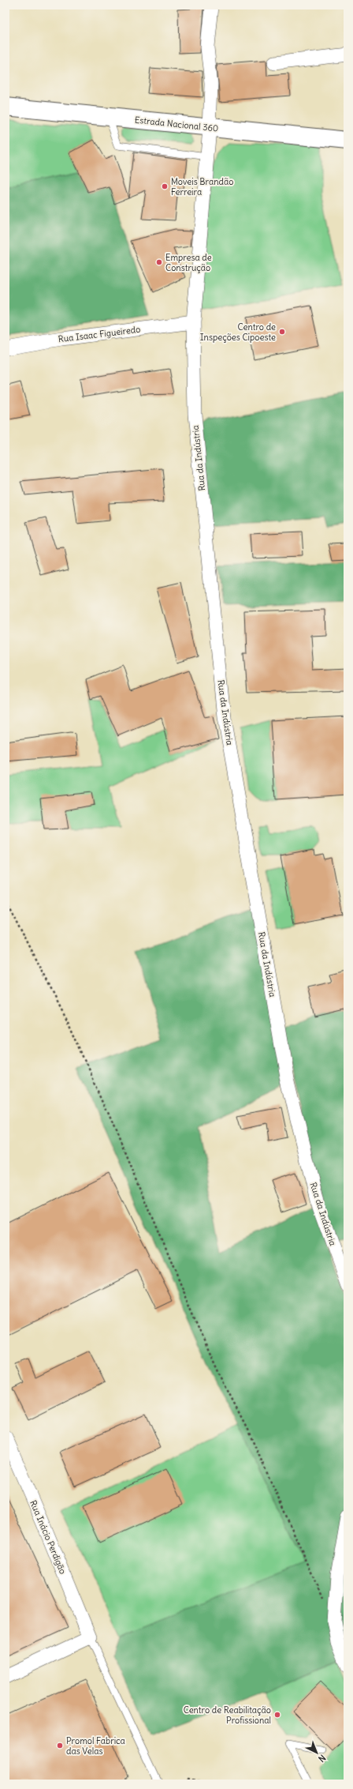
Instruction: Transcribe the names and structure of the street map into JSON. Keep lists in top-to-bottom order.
{
  "streets": {
    "main road": ["Estrada Nacional 360"],
    "street": ["Rua Isaac Figueiredo", "Rua da Indústria", "Rua Inácio Perdigão"]
  },
  "crossings": [
    ["Estrada Nacional 360", "Rua da Indústria"],
    ["Rua Isaac Figueiredo", "Rua da Indústria"]
  ],
  "places": [
    "Moveis Brandão Ferreira",
    "Empresa de Construção",
    "Centro de Inspeções Cipoeste",
    "Centro de Reabilitação Profissional",
    "Promol Fabrica das Velas"
  ],
  "north": "bottom right"
}
